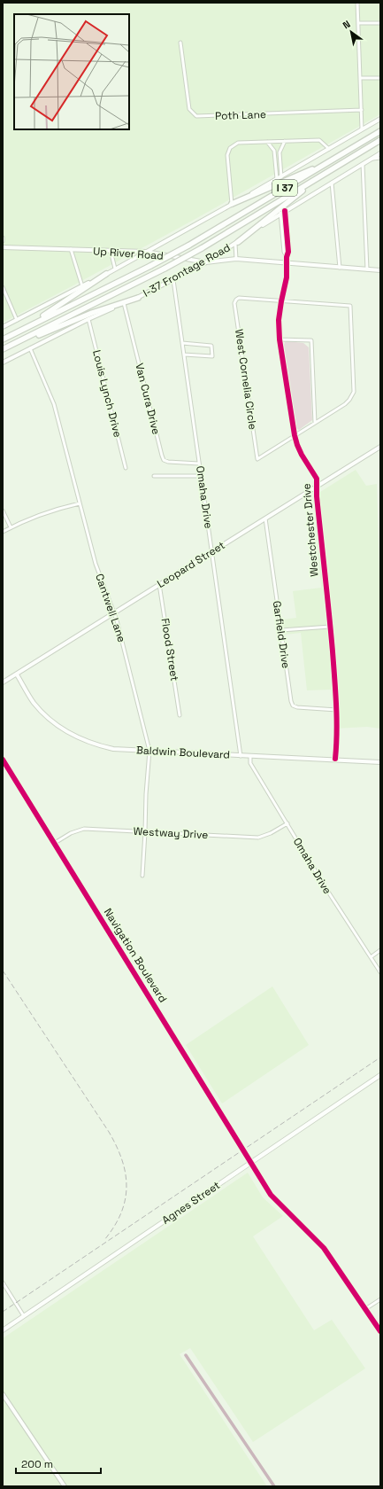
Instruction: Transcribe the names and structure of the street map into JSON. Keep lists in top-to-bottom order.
{
  "streets": {
    "highway": ["I 37"],
    "main road": [
      "Up River Road",
      "I-37 Frontage Road",
      "Leopard Street",
      "Baldwin Boulevard",
      "Navigation Boulevard",
      "Agnes Street"
    ],
    "street": [
      "Poth Lane",
      "West Cornelia Circle",
      "Louis Lynch Drive",
      "Van Cura Drive",
      "Omaha Drive",
      "Westchester Drive",
      "Cantwell Lane",
      "Garfield Drive",
      "Flood Street",
      "Westway Drive"
    ]
  },
  "crossings": [
    ["Up River Road", "I-37 Frontage Road"],
    ["Up River Road", "Westchester Drive"],
    ["I-37 Frontage Road", "Louis Lynch Drive"],
    ["I-37 Frontage Road", "Van Cura Drive"],
    ["I-37 Frontage Road", "Omaha Drive"],
    ["I-37 Frontage Road", "Cantwell Lane"],
    ["West Cornelia Circle", "Westchester Drive"],
    ["Van Cura Drive", "Omaha Drive"],
    ["Omaha Drive", "Leopard Street"],
    ["Omaha Drive", "Baldwin Boulevard"],
    ["Omaha Drive", "Westway Drive"],
    ["Westchester Drive", "Leopard Street"],
    ["Westchester Drive", "Garfield Drive"],
    ["Westchester Drive", "Baldwin Boulevard"],
    ["Leopard Street", "Cantwell Lane"],
    ["Leopard Street", "Garfield Drive"],
    ["Leopard Street", "Flood Street"],
    ["Leopard Street", "Baldwin Boulevard"],
    ["Cantwell Lane", "Baldwin Boulevard"],
    ["Cantwell Lane", "Westway Drive"],
    ["Westway Drive", "Navigation Boulevard"],
    ["Navigation Boulevard", "Agnes Street"]
  ],
  "scale_bar": "200 m",
  "north": "top left"
}
